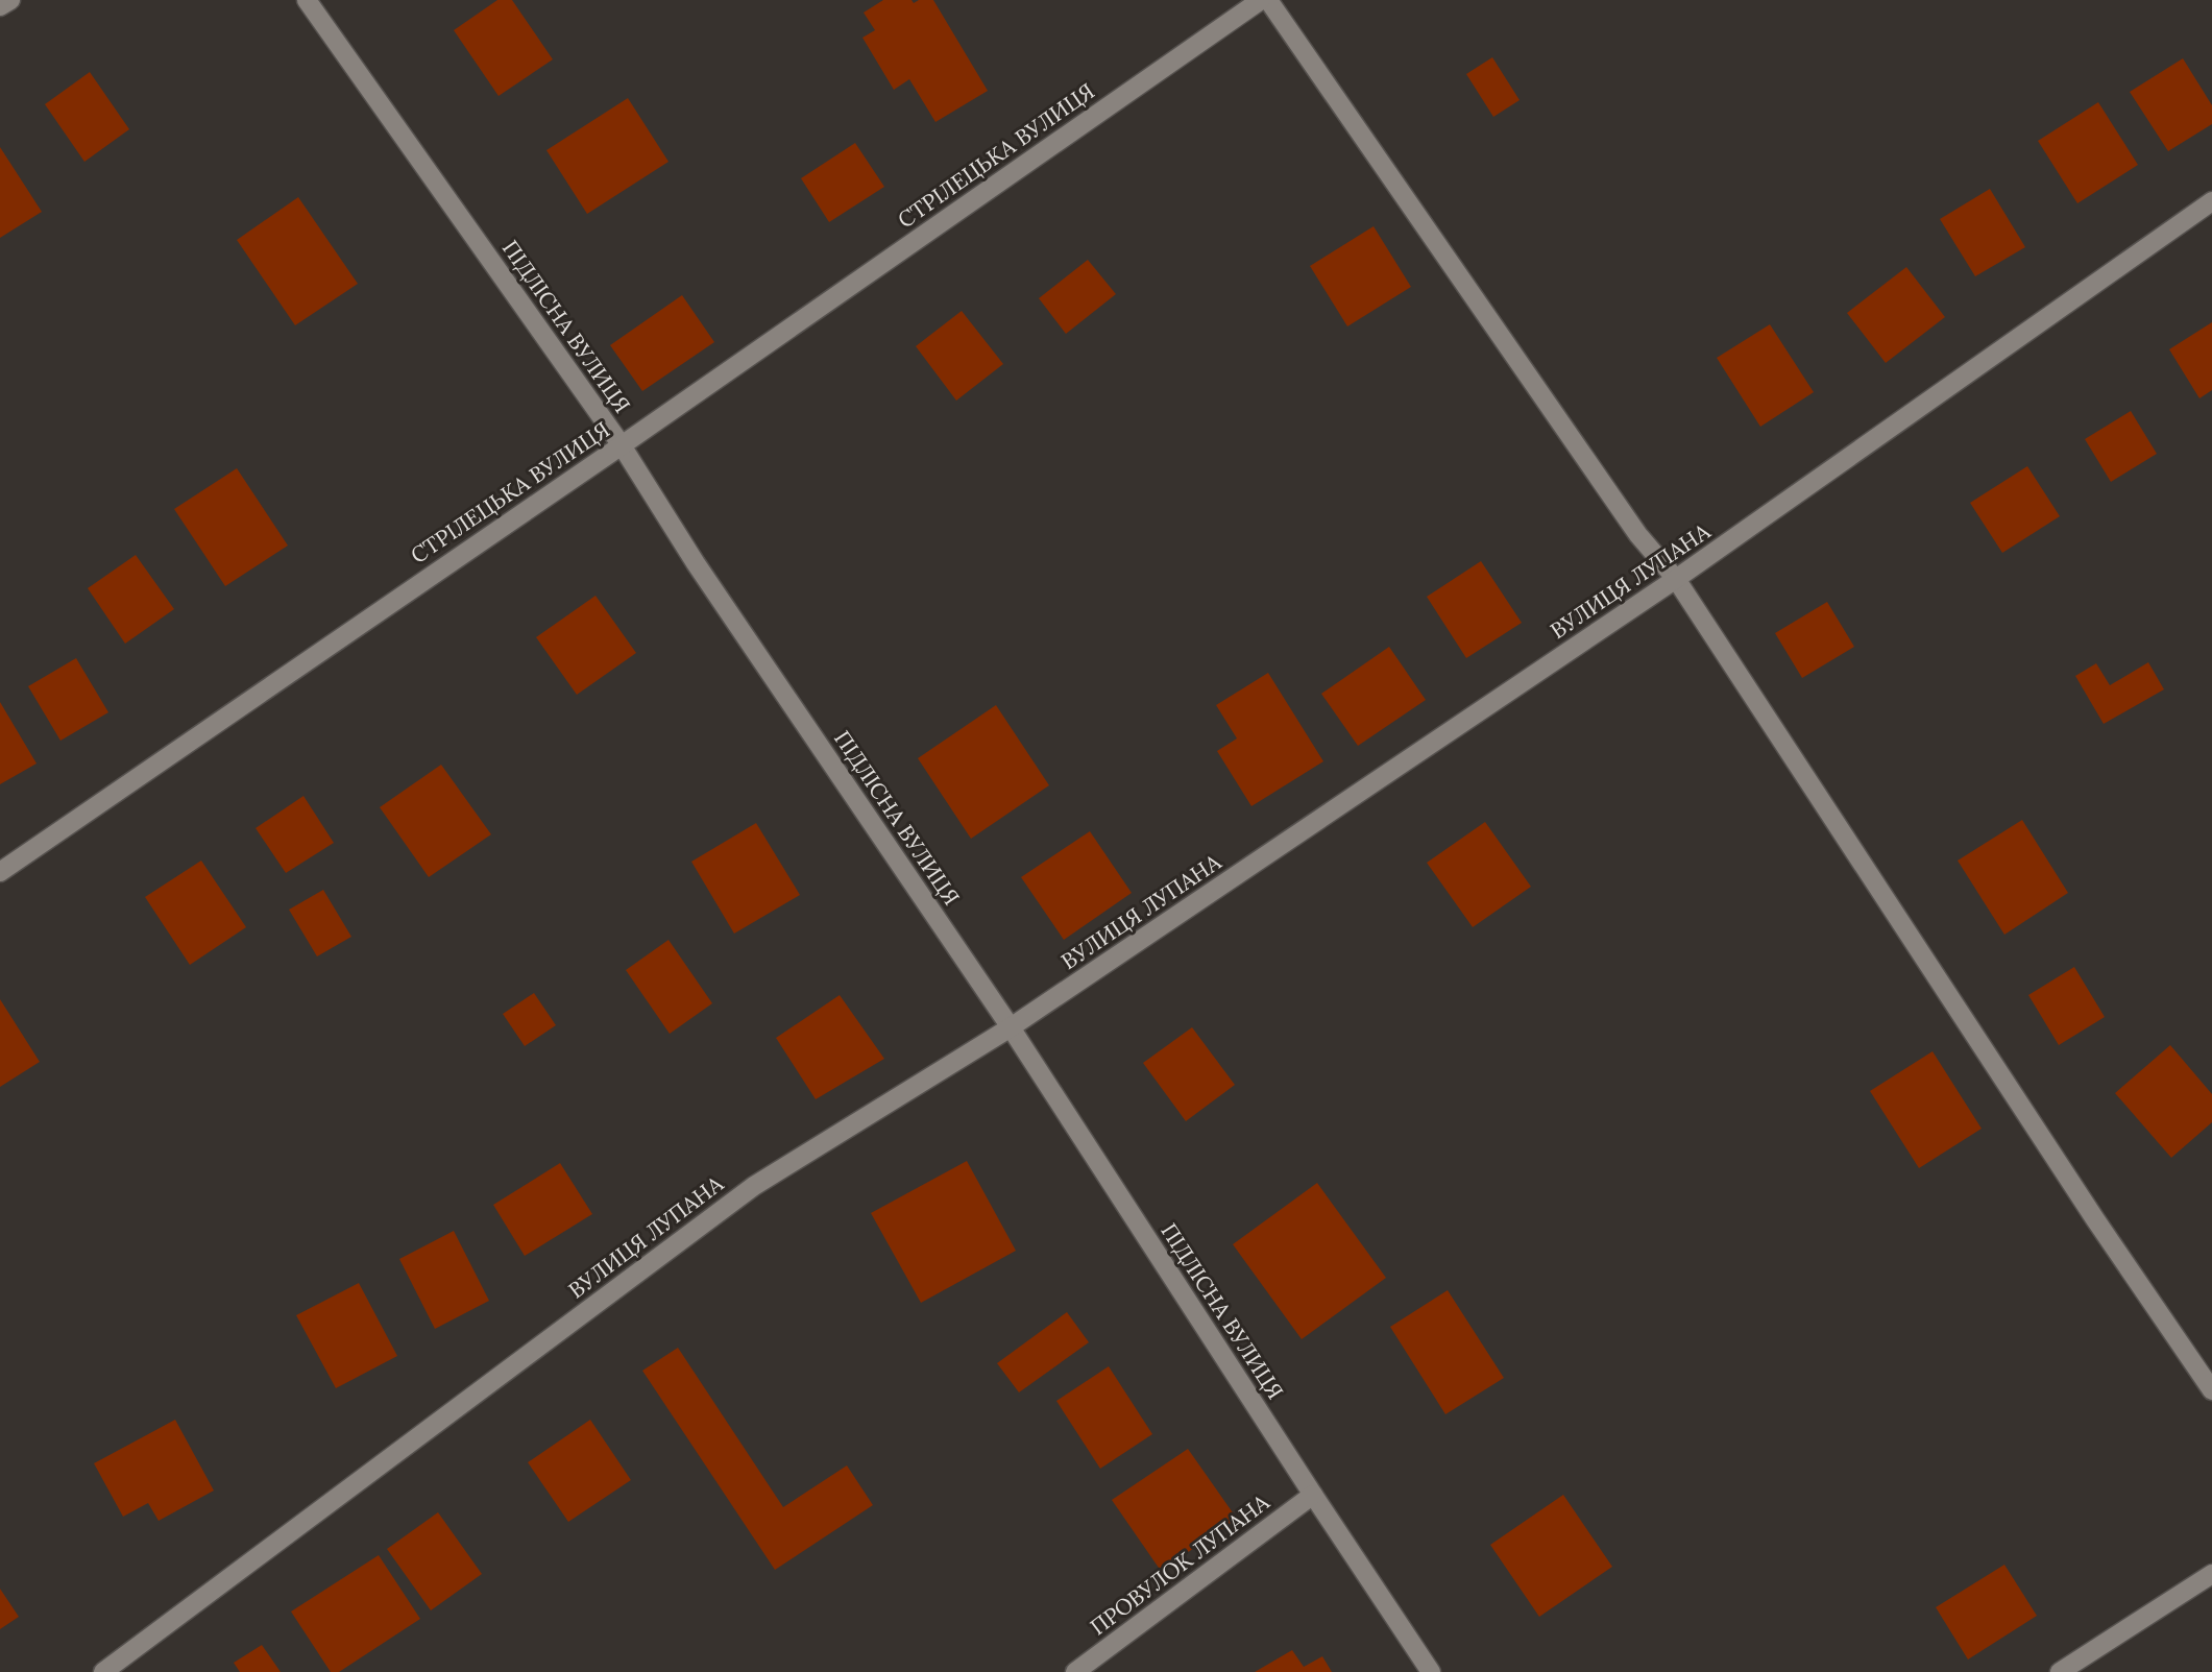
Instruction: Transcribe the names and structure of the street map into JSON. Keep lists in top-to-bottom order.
{
  "streets": {
    "street": [
      "СТРІЛЕЦЬКА ВУЛИЦЯ",
      "ПІДЛІСНА ВУЛИЦЯ",
      "ВУЛИЦЯ ЛУПАНА",
      "ПРОВУЛОК ЛУПАНА"
    ]
  },
  "crossings": [
    ["СТРІЛЕЦЬКА ВУЛИЦЯ", "ПІДЛІСНА ВУЛИЦЯ"],
    ["ПІДЛІСНА ВУЛИЦЯ", "ВУЛИЦЯ ЛУПАНА"],
    ["ПІДЛІСНА ВУЛИЦЯ", "ПРОВУЛОК ЛУПАНА"]
  ]
}
